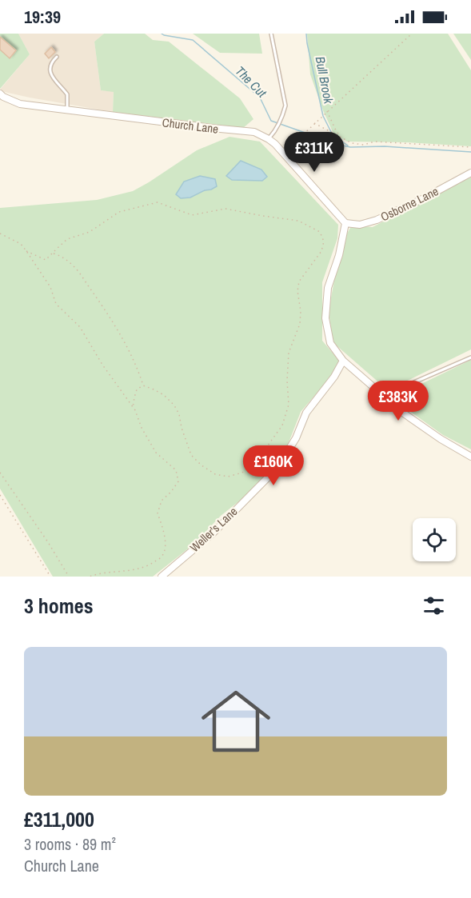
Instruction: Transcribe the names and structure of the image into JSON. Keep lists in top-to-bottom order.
{
  "streets": {
    "street": ["Church Lane", "Osborne Lane", "Weller's Lane"]
  },
  "crossings": [
    ["Church Lane", "Osborne Lane"]
  ],
  "water": ["Bull Brook", "The Cut"],
  "page": {
    "status": "19:39",
    "price": ["£311K", "£383K", "£160K"],
    "heading": "3 homes",
    "list": [
      {
        "name": "£311,000",
        "note": "3 rooms · 89 m² · Church Lane"
      }
    ]
  }
}
